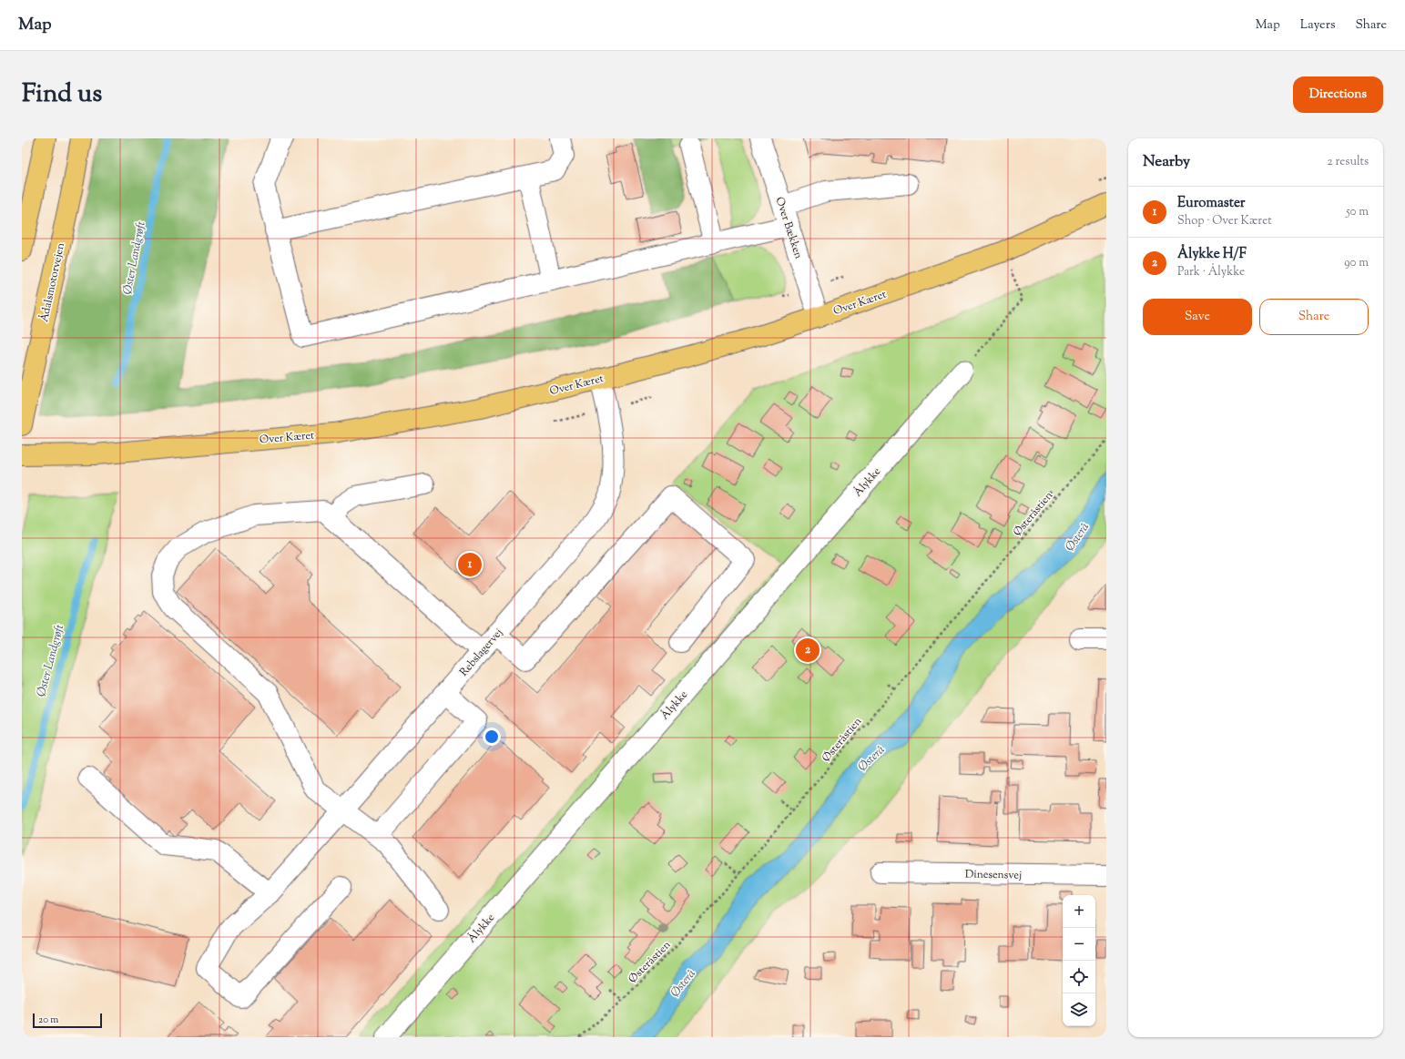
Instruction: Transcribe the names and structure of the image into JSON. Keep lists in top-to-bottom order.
{
  "streets": {
    "main road": ["Ådalsmotorvejen", "Over Kæret"],
    "street": [
      "Over Bækken",
      "Ålykke",
      "Rebslagervej",
      "Dinesensvej"
    ],
    "path": ["Østeråstien"]
  },
  "crossings": [
    ["Over Bækken", "Over Kæret"],
    ["Over Kæret", "Rebslagervej"]
  ],
  "water": ["Øster Landgrøft", "Østerå"],
  "scale_bar": "20 m",
  "page": {
    "header": "Map",
    "nav": ["Map", "Layers", "Share"],
    "title": "Find us",
    "buttons": [
      "Directions",
      ["Save", "Share"]
    ],
    "heading": ["Nearby", "2 results"],
    "list": [
      {
        "mark": "1",
        "name": "Euromaster",
        "note": "Shop · Over Kæret",
        "value": "50 m"
      },
      {
        "mark": "2",
        "name": "Ålykke H/F",
        "note": "Park · Ålykke",
        "value": "90 m"
      }
    ],
    "pins": ["1", "2"],
    "map_buttons": ["+", "−"],
    "scale": "20 m"
  }
}
